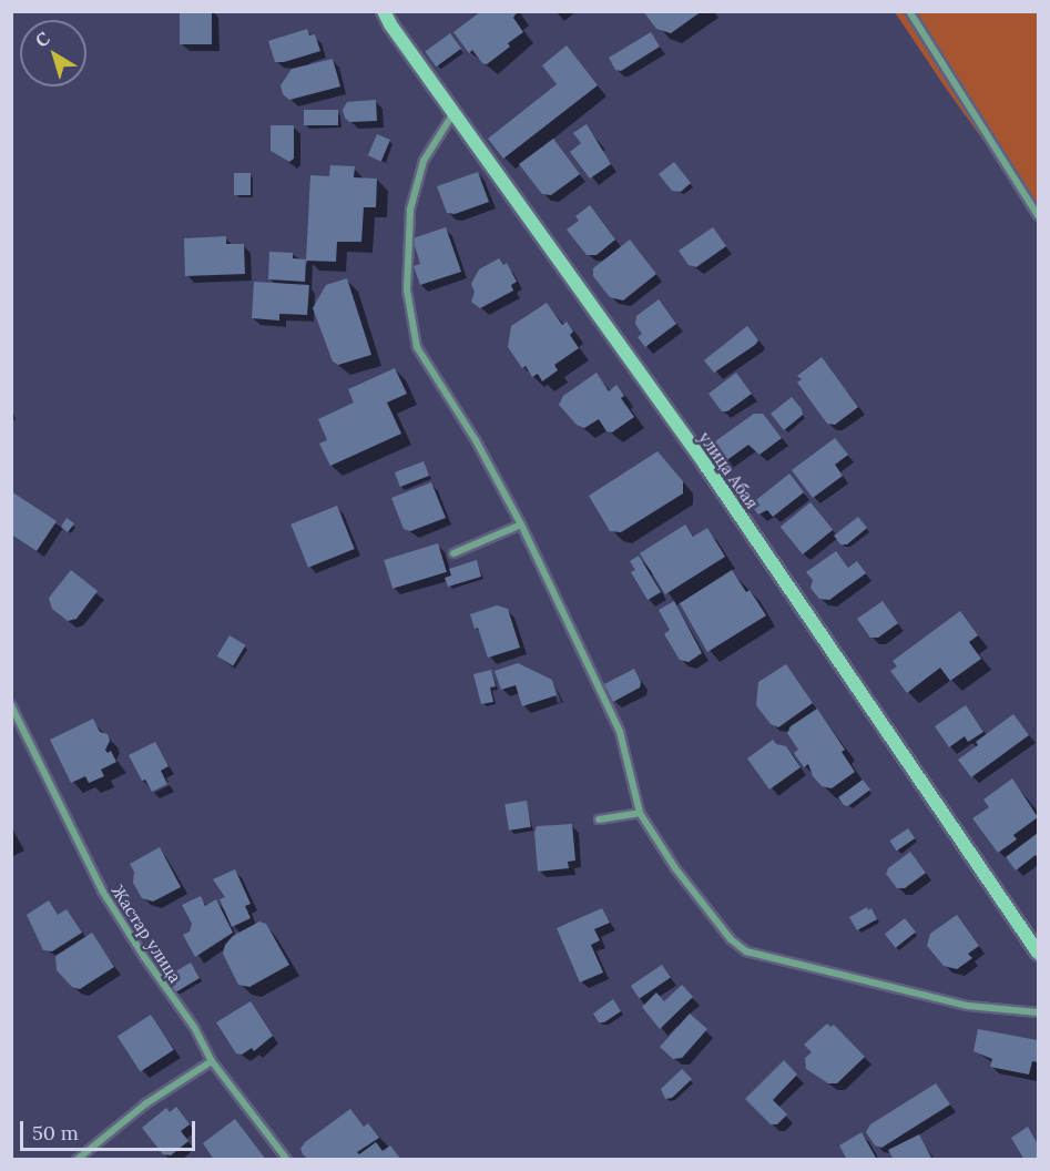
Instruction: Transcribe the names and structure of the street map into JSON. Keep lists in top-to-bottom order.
{
  "streets": {
    "main road": ["улица Абая"],
    "street": ["Жастар улица"]
  },
  "scale_bar": "50 m",
  "north": "top left"
}
